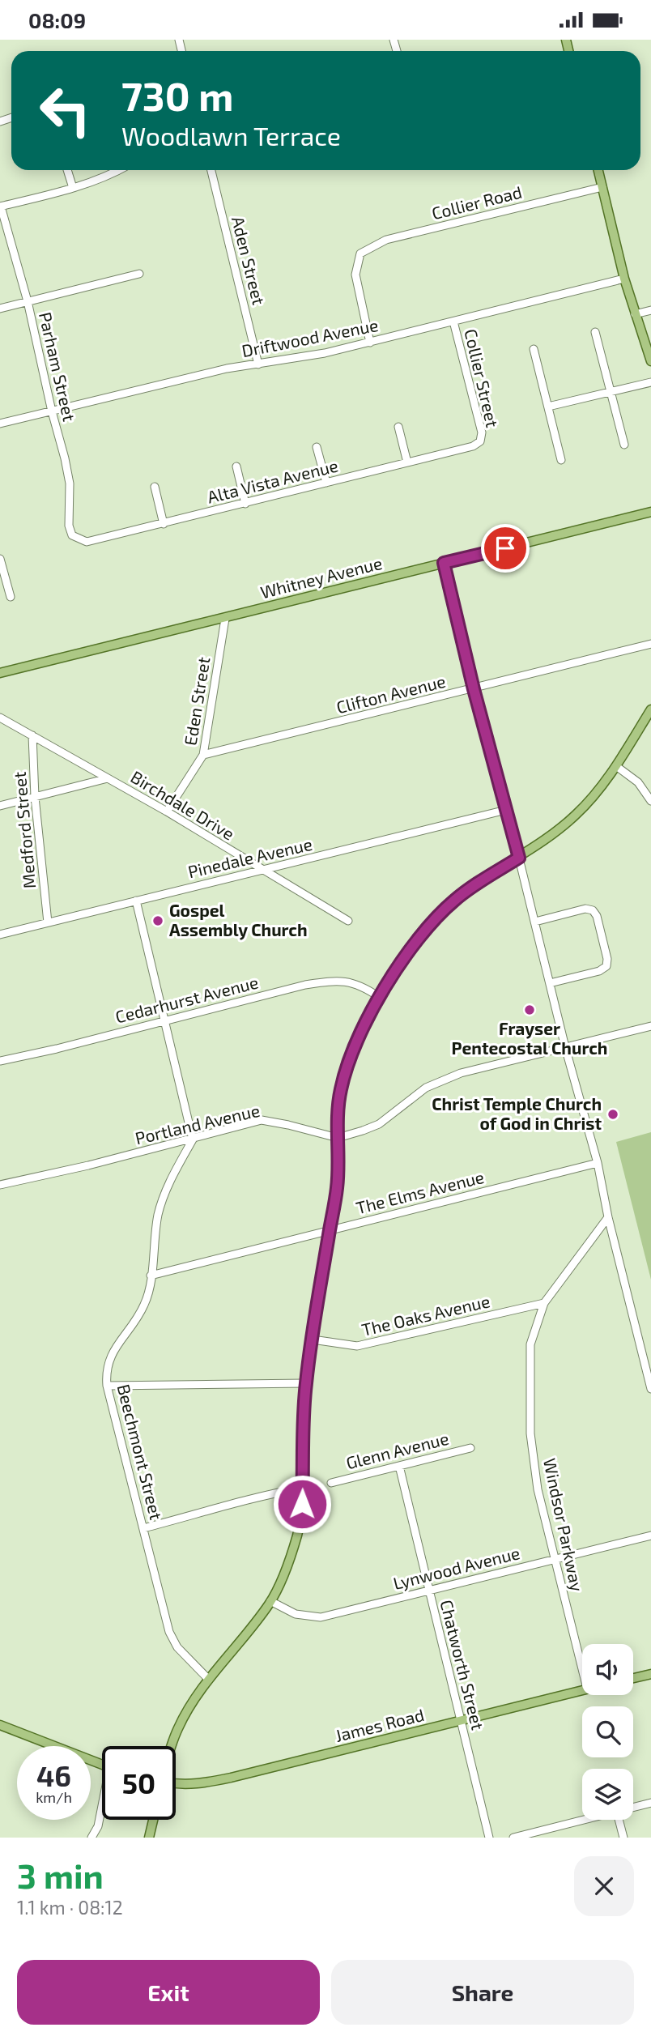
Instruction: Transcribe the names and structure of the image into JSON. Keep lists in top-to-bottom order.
{
  "streets": {
    "main road": ["Whitney Avenue", "James Road"],
    "street": [
      "Collier Road",
      "Aden Street",
      "Driftwood Avenue",
      "Parham Street",
      "Collier Street",
      "Alta Vista Avenue",
      "Clifton Avenue",
      "Eden Street",
      "Birchdale Drive",
      "Medford Street",
      "Pinedale Avenue",
      "Cedarhurst Avenue",
      "Portland Avenue",
      "The Elms Avenue",
      "The Oaks Avenue",
      "Glenn Avenue",
      "Beechmont Street",
      "Windsor Parkway",
      "Lynwood Avenue",
      "Chatworth Street"
    ]
  },
  "crossings": [
    ["Collier Road", "Driftwood Avenue"],
    ["Aden Street", "Driftwood Avenue"],
    ["Driftwood Avenue", "Parham Street"],
    ["Driftwood Avenue", "Collier Street"],
    ["Parham Street", "Alta Vista Avenue"],
    ["Collier Street", "Alta Vista Avenue"],
    ["Whitney Avenue", "Eden Street"],
    ["Clifton Avenue", "Eden Street"],
    ["Eden Street", "Birchdale Drive"],
    ["Birchdale Drive", "Medford Street"],
    ["Birchdale Drive", "Pinedale Avenue"],
    ["Medford Street", "Pinedale Avenue"],
    ["Portland Avenue", "Beechmont Street"],
    ["The Elms Avenue", "Beechmont Street"],
    ["The Oaks Avenue", "Windsor Parkway"],
    ["Glenn Avenue", "Chatworth Street"],
    ["Windsor Parkway", "Lynwood Avenue"],
    ["Lynwood Avenue", "Chatworth Street"],
    ["Chatworth Street", "James Road"]
  ],
  "places": ["Gospel Assembly Church", "Frayser Pentecostal Church", "Christ Temple Church of God in Christ"],
  "page": {
    "status": "08:09",
    "turn": ["730 m", "Woodlawn Terrace"],
    "speed": "46 km/h",
    "limit": "50",
    "heading": ["3 min", "1.1 km · 08:12"],
    "buttons": ["Exit", "Share"]
  }
}
